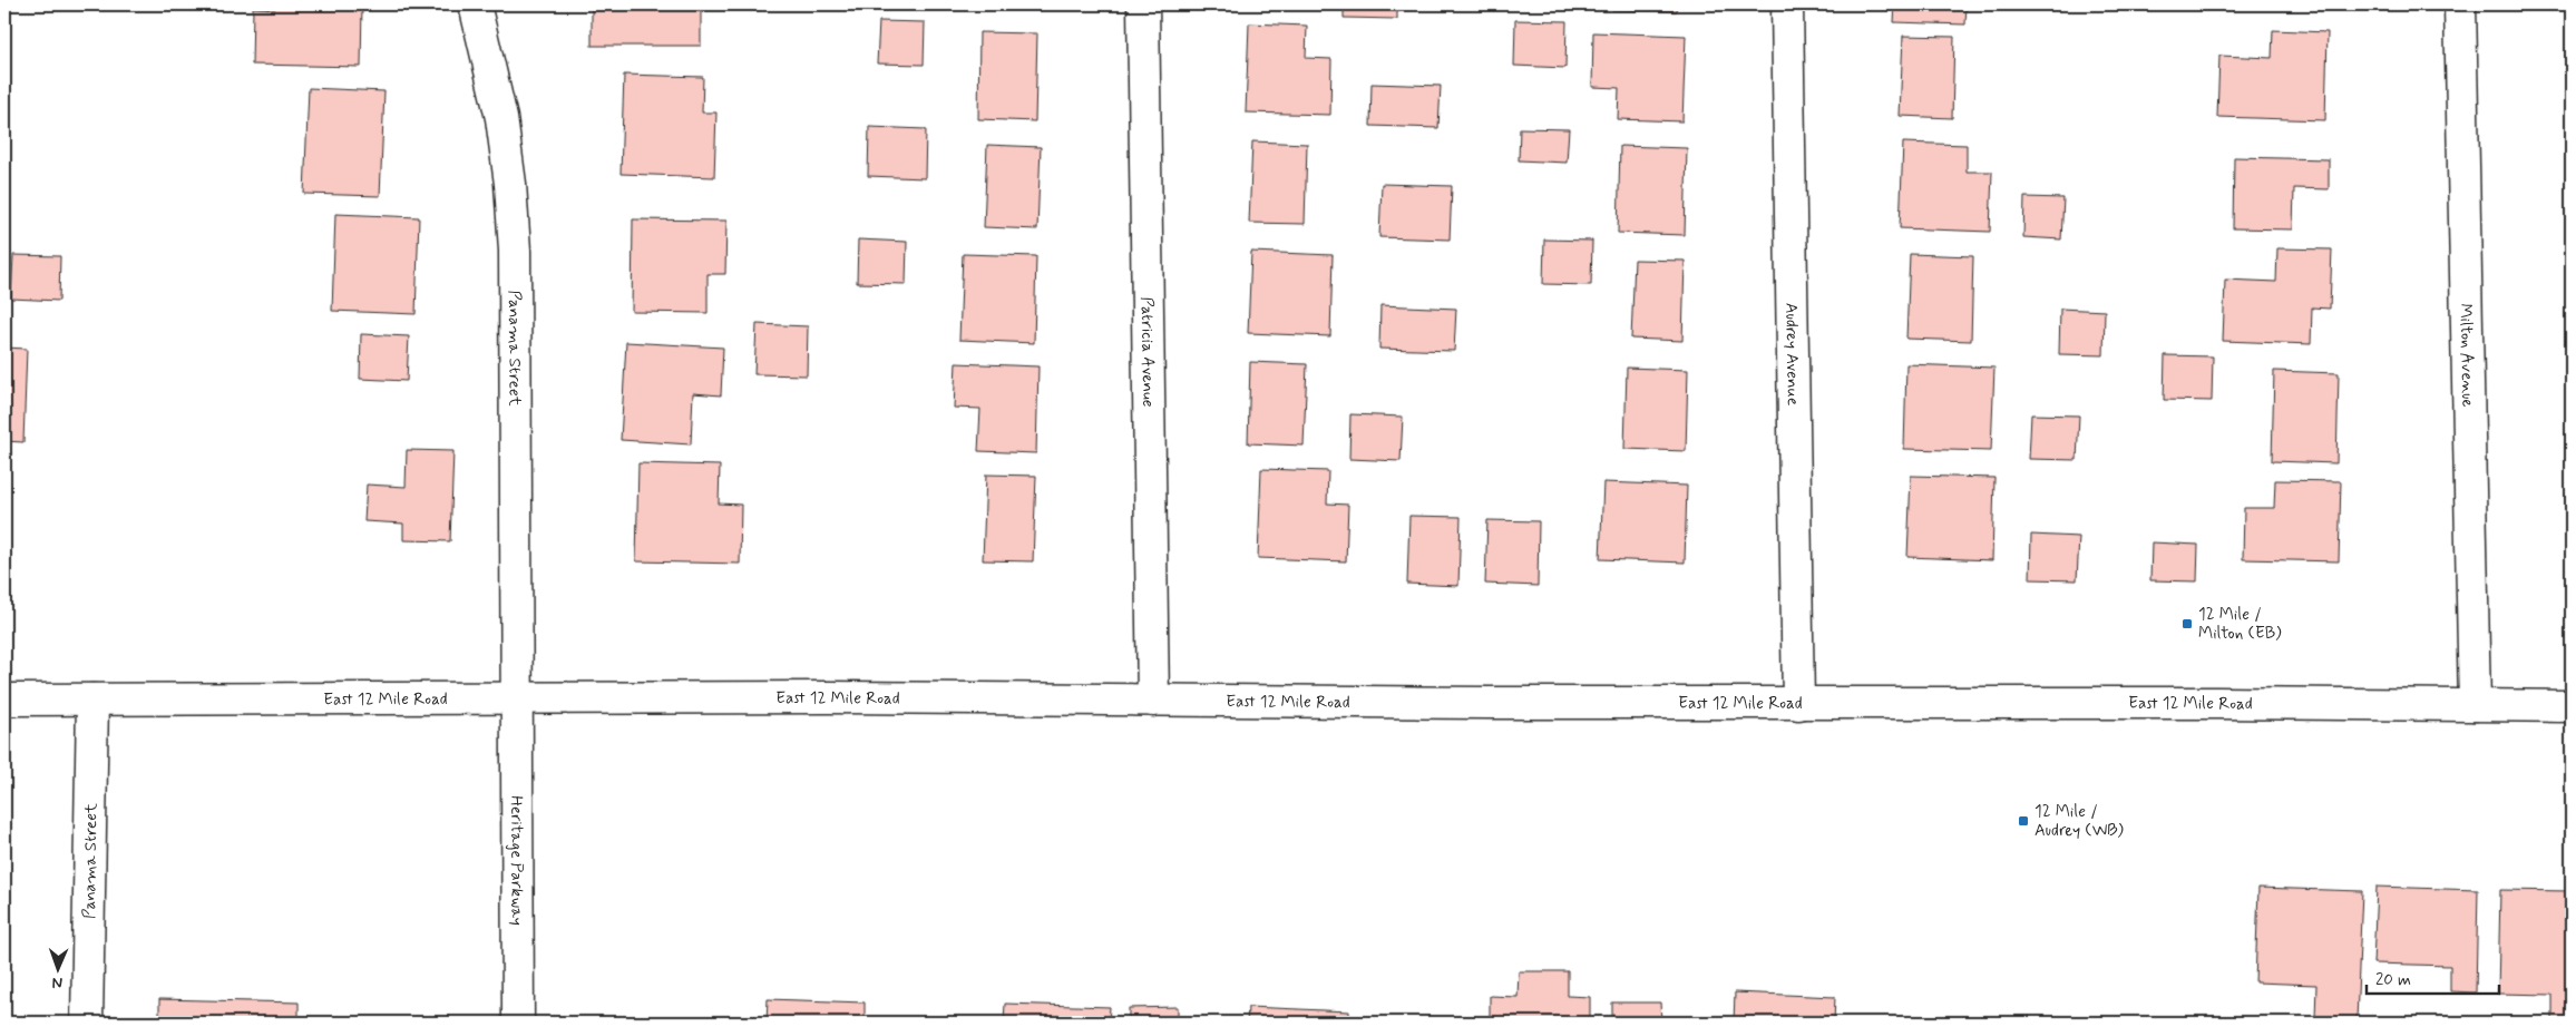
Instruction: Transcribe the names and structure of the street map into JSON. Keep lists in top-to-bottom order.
{
  "streets": {
    "street": [
      "Panama Street",
      "Patricia Avenue",
      "Audrey Avenue",
      "Milton Avenue",
      "East 12 Mile Road",
      "Heritage Parkway"
    ]
  },
  "crossings": [
    ["Panama Street", "East 12 Mile Road"],
    ["Panama Street", "Heritage Parkway"],
    ["Patricia Avenue", "East 12 Mile Road"],
    ["Audrey Avenue", "East 12 Mile Road"],
    ["Milton Avenue", "East 12 Mile Road"],
    ["East 12 Mile Road", "Heritage Parkway"]
  ],
  "places": {
    "transit": ["12 Mile / Milton (EB)", "12 Mile / Audrey (WB)"]
  },
  "scale_bar": "20 m",
  "north": "bottom"
}
